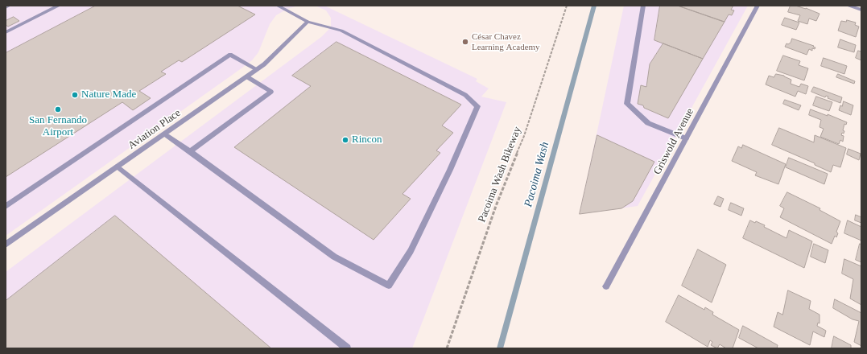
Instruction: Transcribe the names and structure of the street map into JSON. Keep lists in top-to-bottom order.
{
  "streets": {
    "street": ["Aviation Place", "Griswold Avenue"],
    "path": ["Pacoima Wash Bikeway"]
  },
  "water": ["Pacoima Wash"],
  "places": [
    "César Chavez Learning Academy",
    "Nature Made",
    "San Fernando Airport",
    "Rincon"
  ]
}
